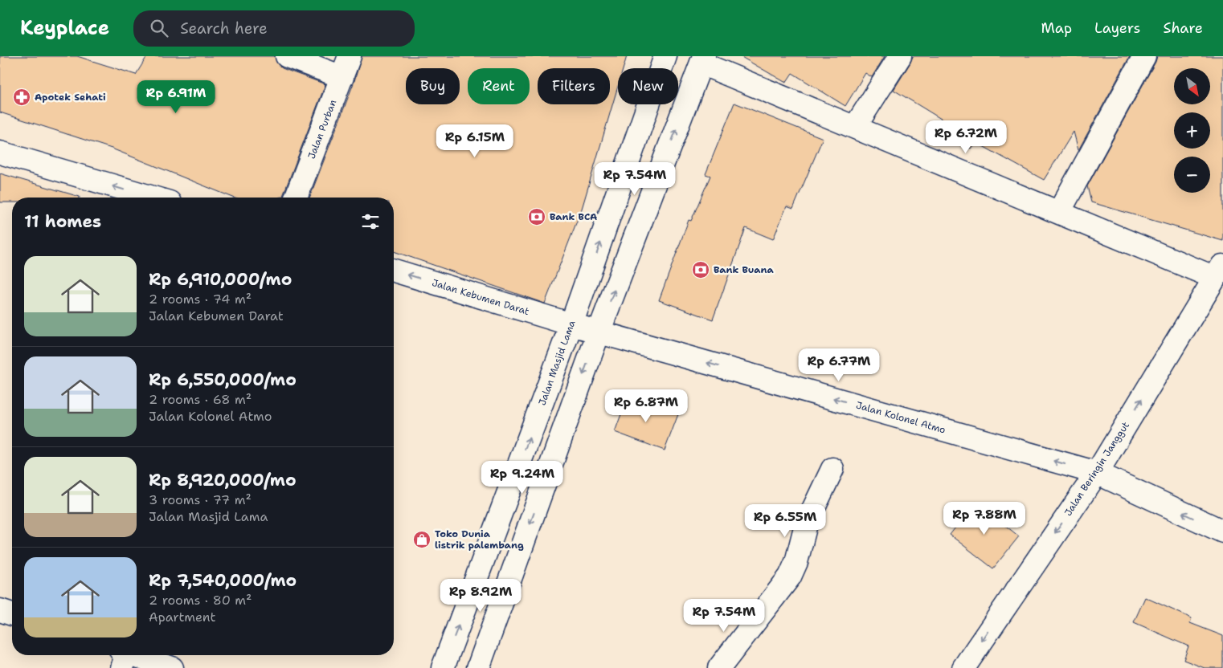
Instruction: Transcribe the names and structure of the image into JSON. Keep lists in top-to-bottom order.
{
  "streets": {
    "street": [
      "Jalan Purban",
      "Jalan Kebumen Darat",
      "Jalan Masjid Lama",
      "Jalan Kolonel Atmo",
      "Jalan Beringin Janggut"
    ]
  },
  "crossings": [
    ["Jalan Kebumen Darat", "Jalan Masjid Lama"],
    ["Jalan Kebumen Darat", "Jalan Kolonel Atmo"],
    ["Jalan Masjid Lama", "Jalan Kolonel Atmo"],
    ["Jalan Kolonel Atmo", "Jalan Beringin Janggut"]
  ],
  "one_way": ["Jalan Kebumen Darat", "Jalan Kolonel Atmo"],
  "places": {
    "pharmacy": ["Apotek Sehati"],
    "bank": ["Bank BCA", "Bank Buana"],
    "shop": ["Toko Dunia listrik palembang"]
  },
  "north": "bottom right",
  "page": {
    "header": "Keyplace",
    "search": "Search here",
    "nav": ["Map", "Layers", "Share"],
    "map_buttons": ["+", "−"],
    "chip": [
      "Buy",
      "Rent",
      "Filters",
      "New"
    ],
    "price": [
      "Rp 6.91M",
      "Rp 6.72M",
      "Rp 6.15M",
      "Rp 7.54M",
      "Rp 6.77M",
      "Rp 6.87M",
      "Rp 9.24M",
      "Rp 7.88M",
      "Rp 6.55M",
      "Rp 8.92M",
      "Rp 7.54M"
    ],
    "heading": "11 homes",
    "list": [
      {
        "name": "Rp 6,910,000/mo",
        "note": "2 rooms · 74 m² · Jalan Kebumen Darat"
      },
      {
        "name": "Rp 6,550,000/mo",
        "note": "2 rooms · 68 m² · Jalan Kolonel Atmo"
      },
      {
        "name": "Rp 8,920,000/mo",
        "note": "3 rooms · 77 m² · Jalan Masjid Lama"
      },
      {
        "name": "Rp 7,540,000/mo",
        "note": "2 rooms · 80 m² · Apartment"
      }
    ]
  }
}
